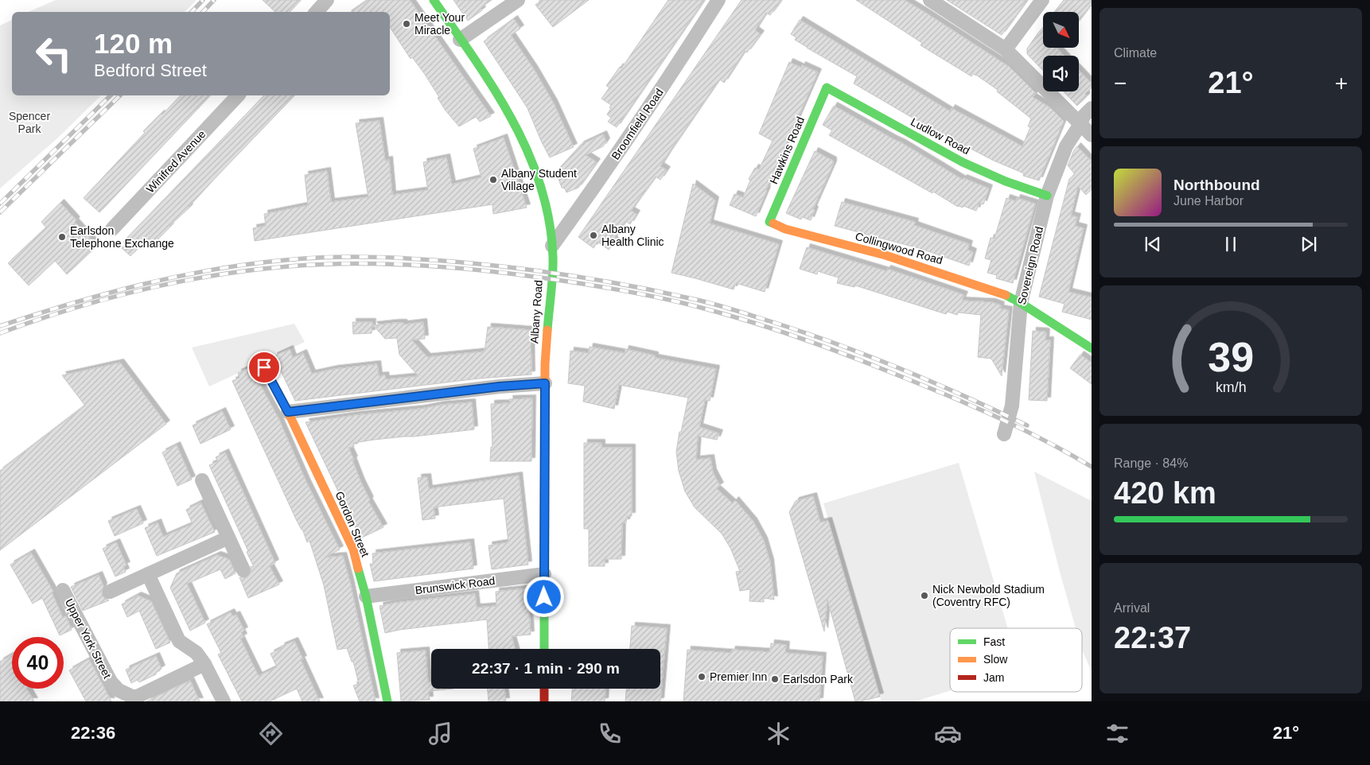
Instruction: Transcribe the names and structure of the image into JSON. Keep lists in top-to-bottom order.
{
  "streets": {
    "street": [
      "Broomfield Road",
      "Ludlow Road",
      "Hawkins Road",
      "Winifred Avenue",
      "Collingwood Road",
      "Sovereign Road",
      "Albany Road",
      "Gordon Street",
      "Brunswick Road",
      "Upper York Street"
    ]
  },
  "crossings": [
    ["Broomfield Road", "Albany Road"],
    ["Ludlow Road", "Hawkins Road"],
    ["Ludlow Road", "Sovereign Road"],
    ["Hawkins Road", "Collingwood Road"],
    ["Collingwood Road", "Sovereign Road"],
    ["Albany Road", "Brunswick Road"],
    ["Gordon Street", "Brunswick Road"]
  ],
  "parks": ["Spencer Park"],
  "places": [
    "Meet Your Miracle",
    "Albany Student Village",
    "Albany Health Clinic",
    "Earlsdon Telephone Exchange",
    "Nick Newbold Stadium (Coventry RFC)",
    "Premier Inn",
    "Earlsdon Park"
  ],
  "legend": ["Fast", "Slow", "Jam"],
  "north": "bottom right",
  "page": {
    "tile": [
      "Climate",
      ["Range · 84%", "420 km"],
      ["Arrival", "22:37"]
    ],
    "turn": ["120 m", "Bedford Street"],
    "heat": ["−", "21°", "+"],
    "song": ["Northbound", "June Harbor"],
    "limit": "40",
    "trip": "22:37 · 1 min · 290 m",
    "tabs": ["22:36", "21°"],
    "gauge": ["39", "km/h"]
  }
}
